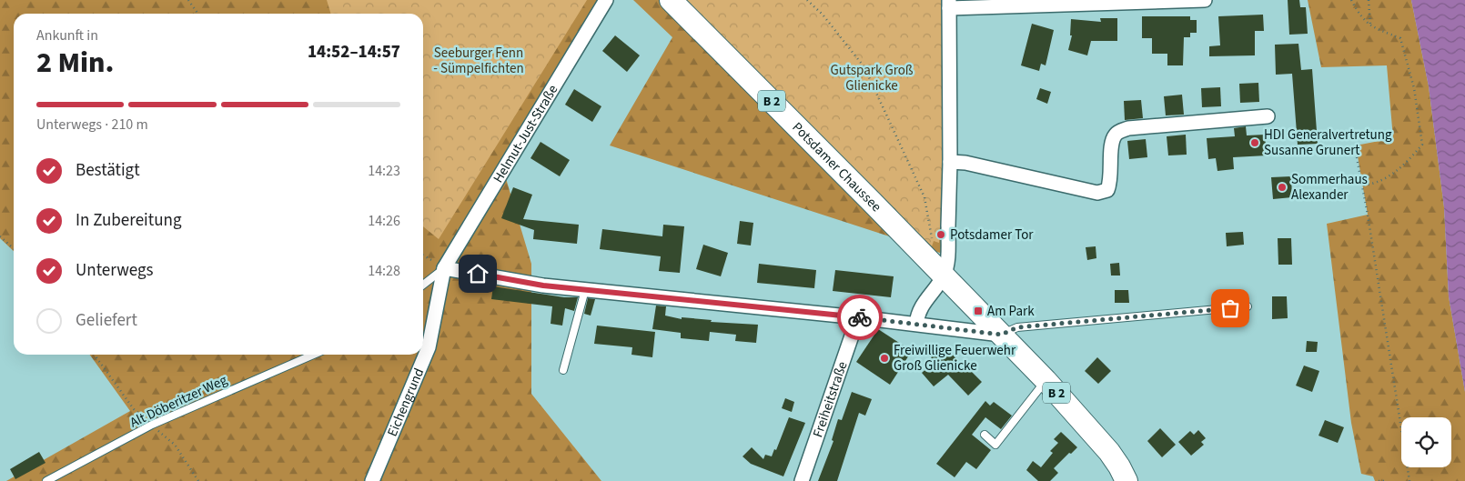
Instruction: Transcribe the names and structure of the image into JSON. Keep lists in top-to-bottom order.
{
  "streets": {
    "main road": ["B 2", "Potsdamer Chaussee"],
    "street": ["Helmut-Just-Straße", "Freiheitstraße", "Eichengrund"],
    "lane": ["Alt Döberitzer Weg"]
  },
  "crossings": [
    ["Helmut-Just-Straße", "Eichengrund"]
  ],
  "parks": ["Seeburger Fenn - Sümpelfichten", "Gutspark Groß Glienicke"],
  "places": {
    "other": [
      "HDI Generalvertretung Susanne Grunert",
      "Sommerhaus Alexander",
      "Potsdamer Tor",
      "Freiwillige Feuerwehr Groß Glienicke"
    ],
    "transit": ["Am Park"]
  },
  "page": {
    "heading": ["2 Min.", "Ankunft in", "14:52–14:57"],
    "bar": "Unterwegs · 210 m",
    "list": [
      ["Bestätigt", "14:23"],
      ["In Zubereitung", "14:26"],
      ["Unterwegs", "14:28"],
      "Geliefert"
    ]
  }
}
